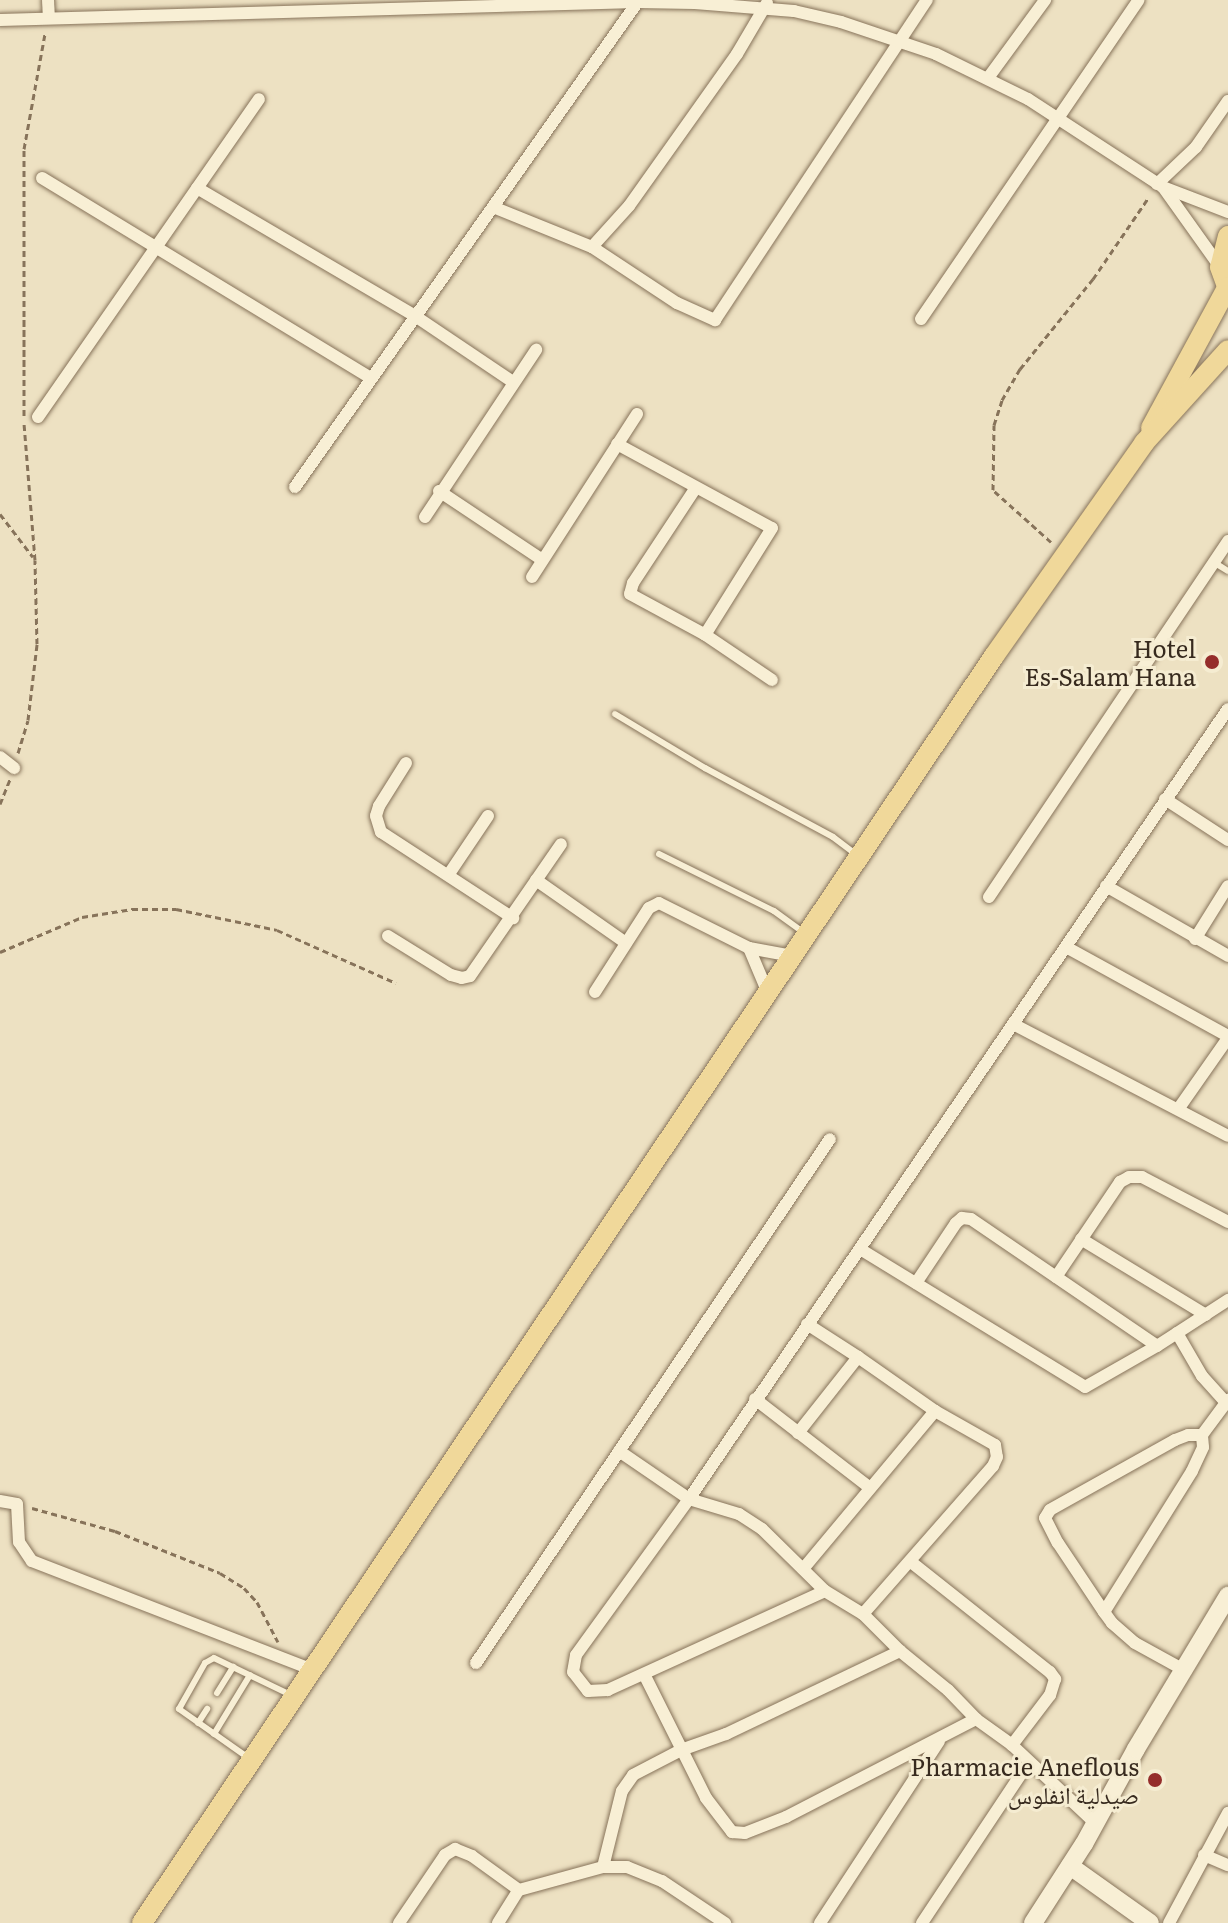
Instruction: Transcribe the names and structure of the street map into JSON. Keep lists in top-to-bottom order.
{
  "places": ["Hotel Es-Salam Hana", "Pharmacie Aneflous صيدلية انفلوس"]
}
